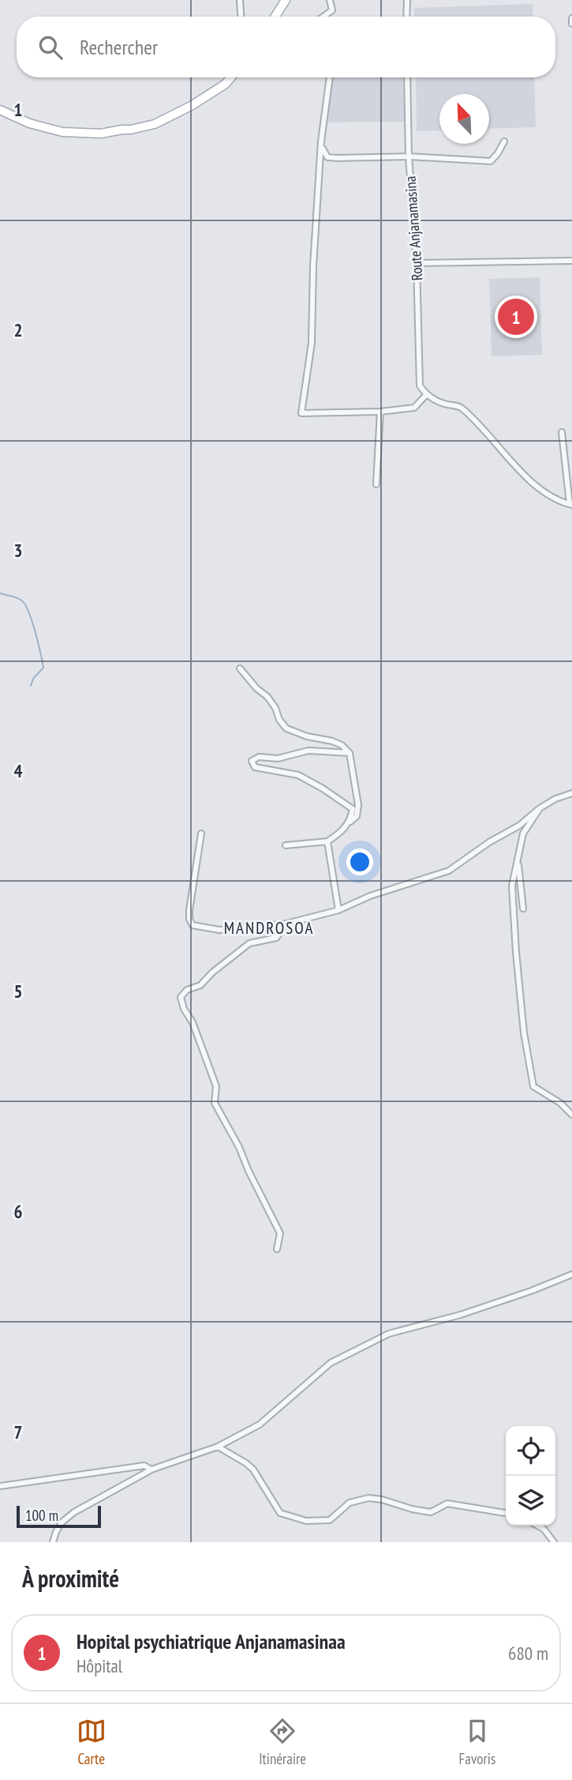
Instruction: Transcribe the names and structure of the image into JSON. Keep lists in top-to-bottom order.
{
  "streets": {
    "street": ["Route Anjanamasina"]
  },
  "districts": ["MANDROSOA"],
  "scale_bar": "100 m",
  "north": "top left",
  "page": {
    "search": "Rechercher",
    "pins": "1",
    "scale": "100 m",
    "heading": "À proximité",
    "list": [
      {
        "mark": "1",
        "name": "Hopital psychiatrique Anjanamasinaa",
        "note": "Hôpital",
        "value": "680 m"
      }
    ],
    "nav": ["Carte", "Itinéraire", "Favoris"]
  },
  "grid": {
    "rows": [
      "1",
      "2",
      "3",
      "4",
      "5",
      "6",
      "7"
    ]
  }
}
